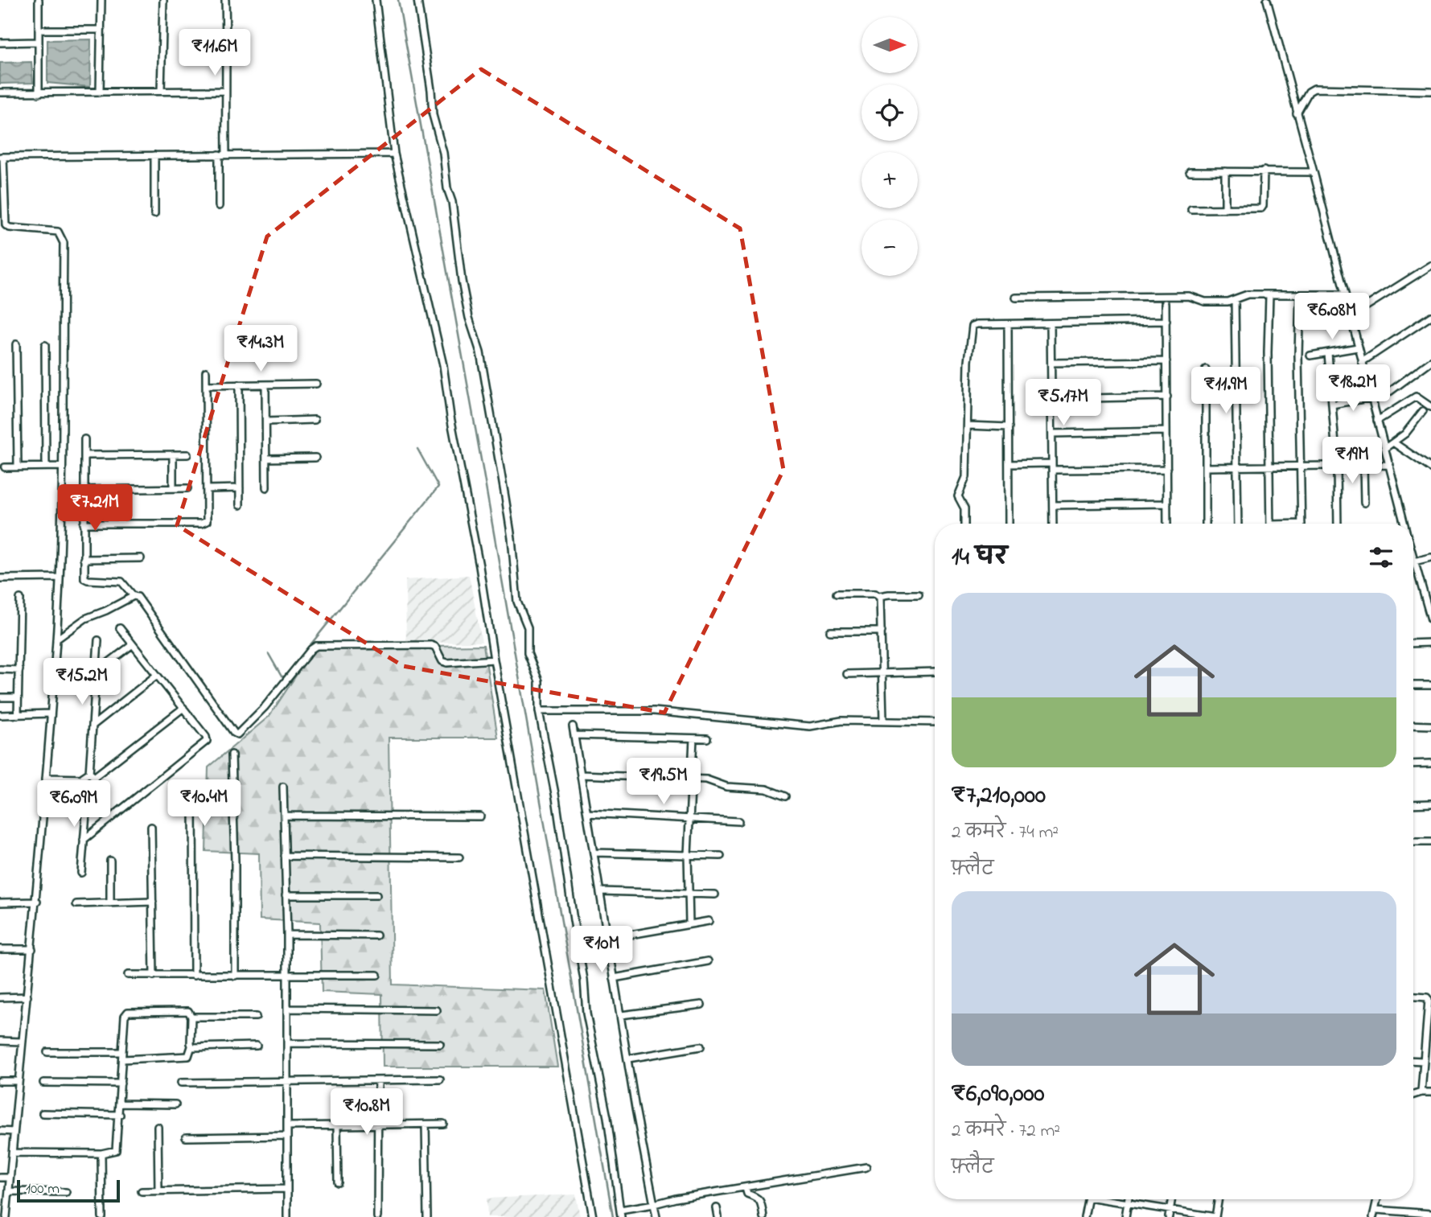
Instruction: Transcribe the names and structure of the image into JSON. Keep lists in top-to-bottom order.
{
  "scale_bar": "100 m",
  "north": "right",
  "page": {
    "map_buttons": ["+", "−"],
    "price": [
      "₹11.6M",
      "₹6.08M",
      "₹14.3M",
      "₹18.2M",
      "₹11.9M",
      "₹5.17M",
      "₹19M",
      "₹7.21M",
      "₹15.2M",
      "₹19.5M",
      "₹10.4M",
      "₹6.09M",
      "₹10M",
      "₹10.8M"
    ],
    "heading": "14 घर",
    "list": [
      {
        "name": "₹7,210,000",
        "note": "2 कमरे · 74 m² · फ़्लैट"
      },
      {
        "name": "₹6,090,000",
        "note": "2 कमरे · 72 m² · फ़्लैट"
      }
    ],
    "scale": "100 m"
  }
}
